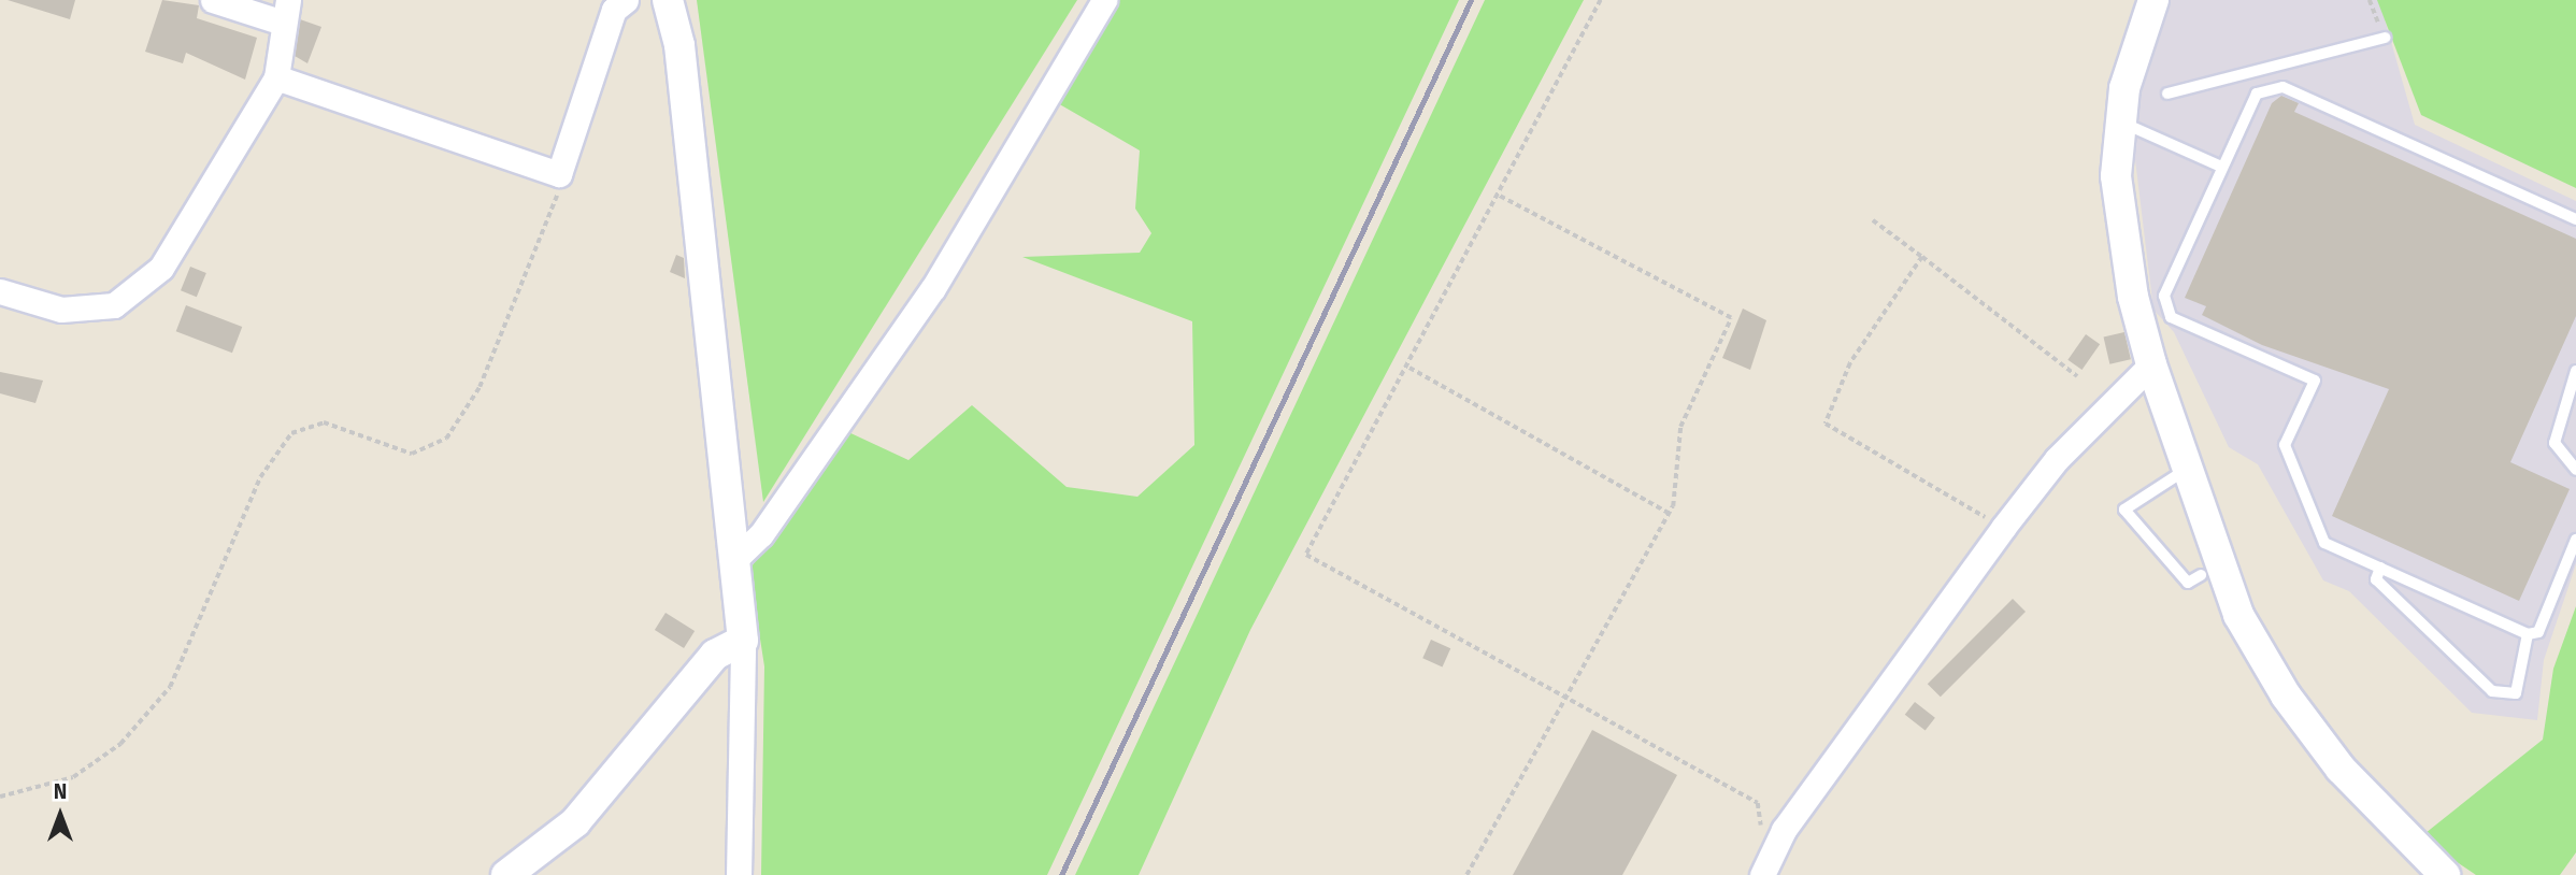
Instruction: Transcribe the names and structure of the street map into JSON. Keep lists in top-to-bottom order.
{
  "north": "top"
}
